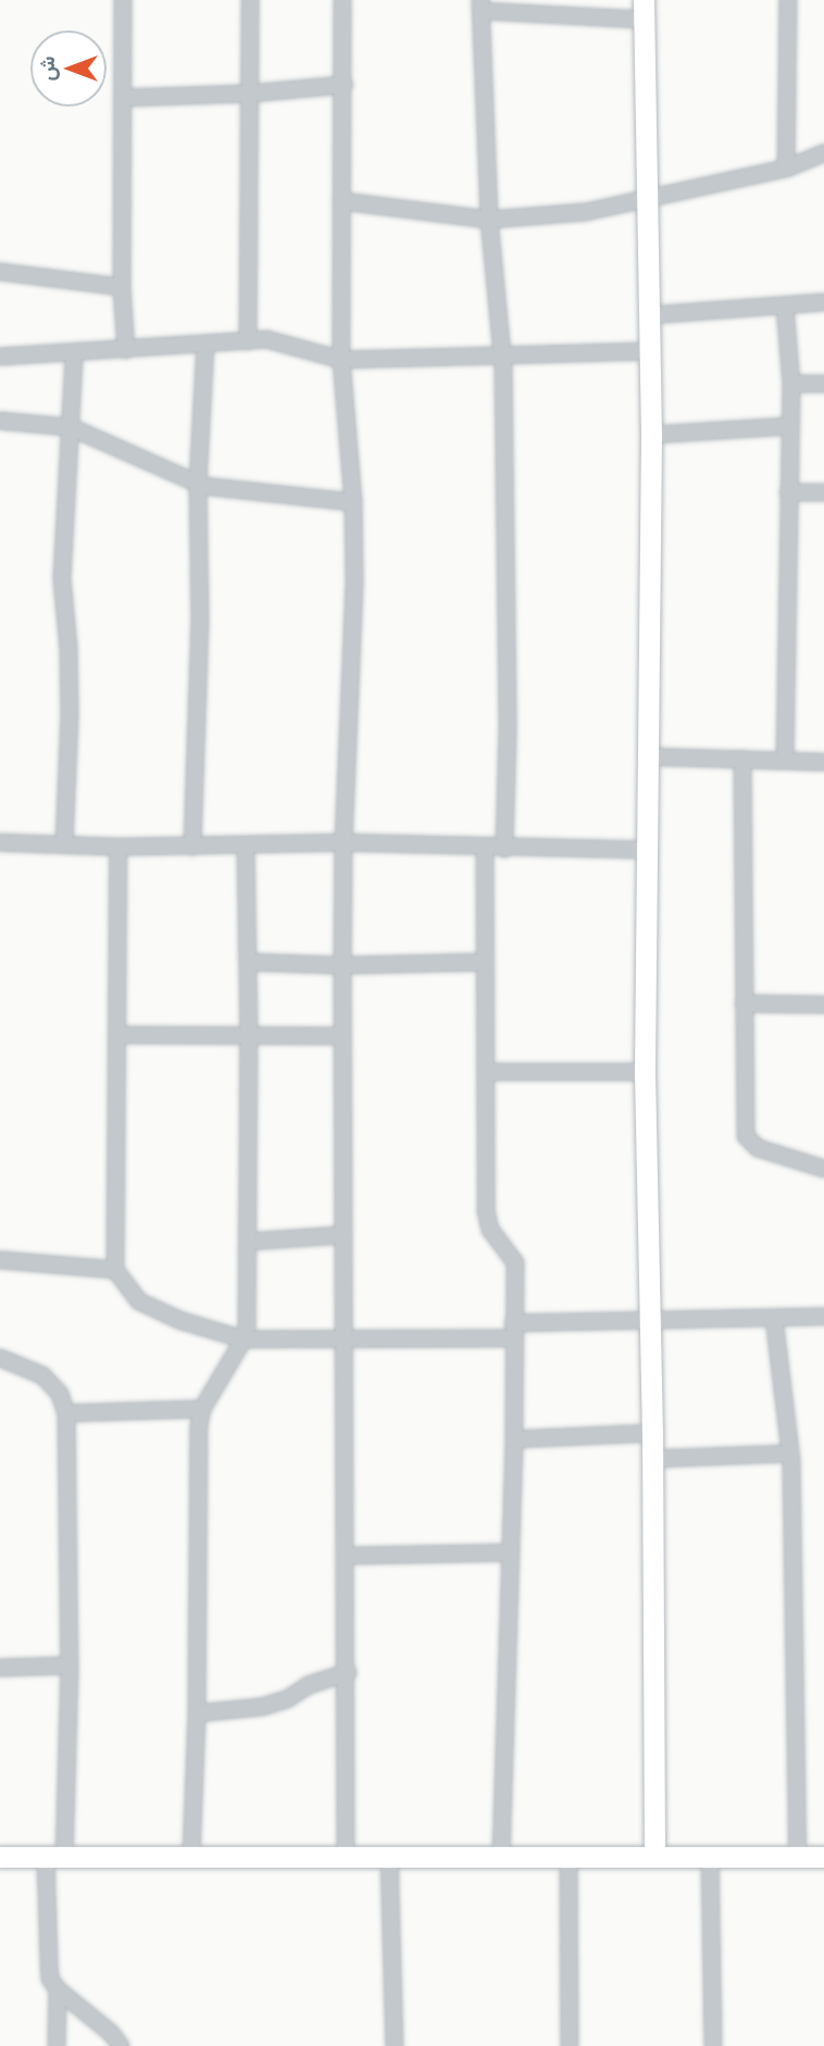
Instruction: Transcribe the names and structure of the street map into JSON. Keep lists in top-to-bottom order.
{
  "north": "left"
}
